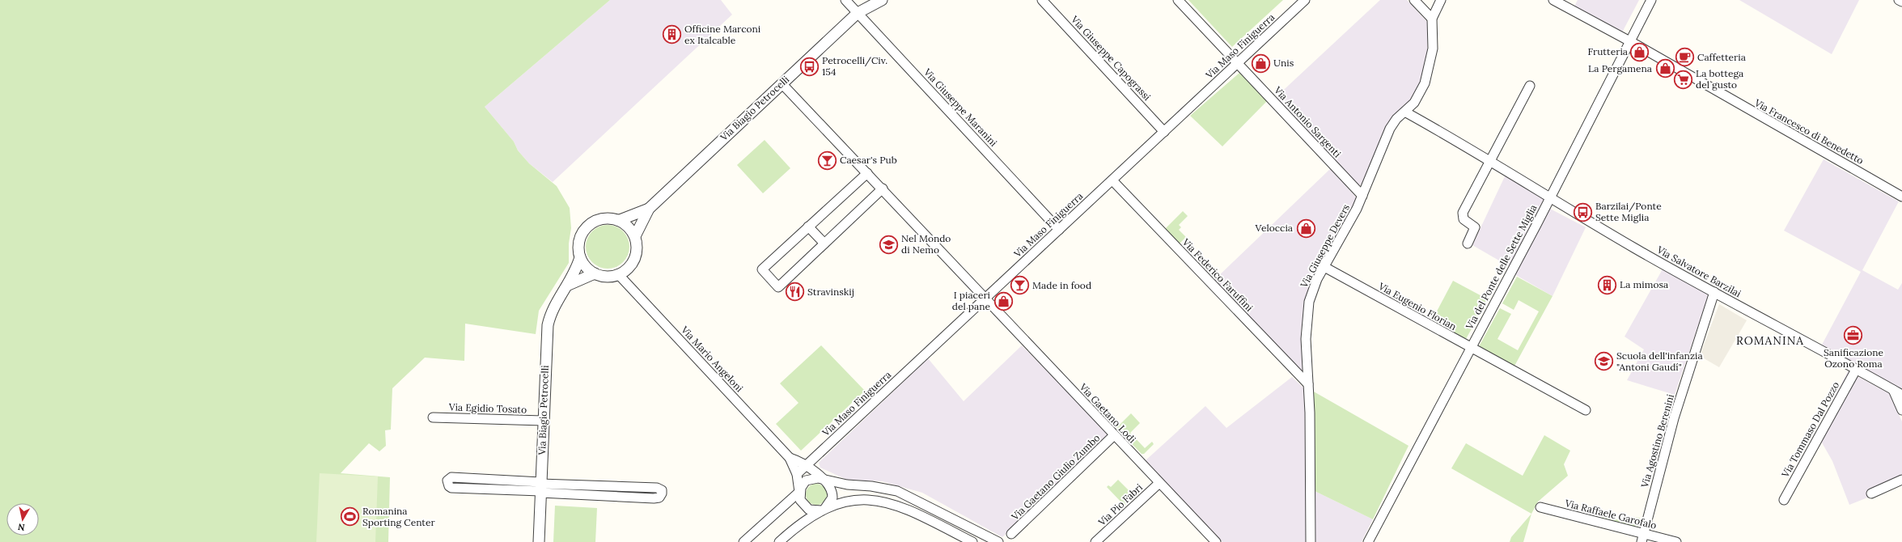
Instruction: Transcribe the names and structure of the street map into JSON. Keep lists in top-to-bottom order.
{
  "streets": {
    "street": [
      "Via Maso Finiguerra",
      "Via Giuseppe Capograssi",
      "Via Giuseppe Maranini",
      "Via Biagio Petrocelli",
      "Via Antonio Sargenti",
      "Via Francesco di Benedetto",
      "Via Giuseppe Devers",
      "Via del Ponte delle Sette Miglia",
      "Via Salvatore Barzilai",
      "Via Federico Faruffini",
      "Via Eugenio Florian",
      "Via Mario Angeloni",
      "Via Egidio Tosato",
      "Via Gaetano Lodi",
      "Via Tommaso Dal Pozzo",
      "Via Agostino Berenini",
      "Via Gaetano Giulio Zumbo",
      "Via Pio Fabri",
      "Via Raffaele Garofalo"
    ]
  },
  "crossings": [
    ["Via Maso Finiguerra", "Via Giuseppe Capograssi"],
    ["Via Maso Finiguerra", "Via Giuseppe Maranini"],
    ["Via Maso Finiguerra", "Via Antonio Sargenti"],
    ["Via Maso Finiguerra", "Via Federico Faruffini"],
    ["Via Maso Finiguerra", "Via Mario Angeloni"],
    ["Via Maso Finiguerra", "Via Gaetano Lodi"],
    ["Via Giuseppe Maranini", "Via Biagio Petrocelli"],
    ["Via Biagio Petrocelli", "Via Mario Angeloni"],
    ["Via Biagio Petrocelli", "Via Egidio Tosato"],
    ["Via Biagio Petrocelli", "Via Gaetano Lodi"],
    ["Via Antonio Sargenti", "Via Giuseppe Devers"],
    ["Via Francesco di Benedetto", "Via del Ponte delle Sette Miglia"],
    ["Via Giuseppe Devers", "Via Salvatore Barzilai"],
    ["Via Giuseppe Devers", "Via Federico Faruffini"],
    ["Via Giuseppe Devers", "Via Eugenio Florian"],
    ["Via del Ponte delle Sette Miglia", "Via Salvatore Barzilai"],
    ["Via del Ponte delle Sette Miglia", "Via Eugenio Florian"],
    ["Via Salvatore Barzilai", "Via Tommaso Dal Pozzo"],
    ["Via Salvatore Barzilai", "Via Agostino Berenini"],
    ["Via Gaetano Lodi", "Via Gaetano Giulio Zumbo"],
    ["Via Gaetano Lodi", "Via Pio Fabri"],
    ["Via Agostino Berenini", "Via Raffaele Garofalo"]
  ],
  "districts": ["ROMANINA"],
  "places": {
    "building": ["Officine Marconi ex Italcable", "La mimosa"],
    "shop": [
      "Frutteria",
      "Unis",
      "La Pergamena",
      "Veloccia",
      "I piaceri del pane"
    ],
    "cafe": ["Caffetteria"],
    "bus stop": ["Petrocelli/Civ. 154", "Barzilai/Ponte Sette Miglia"],
    "supermarket": ["La bottega del gusto"],
    "bar": ["Caesar's Pub", "Made in food"],
    "school or university": ["Nel Mondo di Nemo", "Scuola dell'infanzia \"Antoni Gaudí\""],
    "restaurant": ["Stravinskij"],
    "office": ["Sanificazione Ozono Roma"],
    "sports": ["Romanina Sporting Center"]
  },
  "north": "bottom"
}
